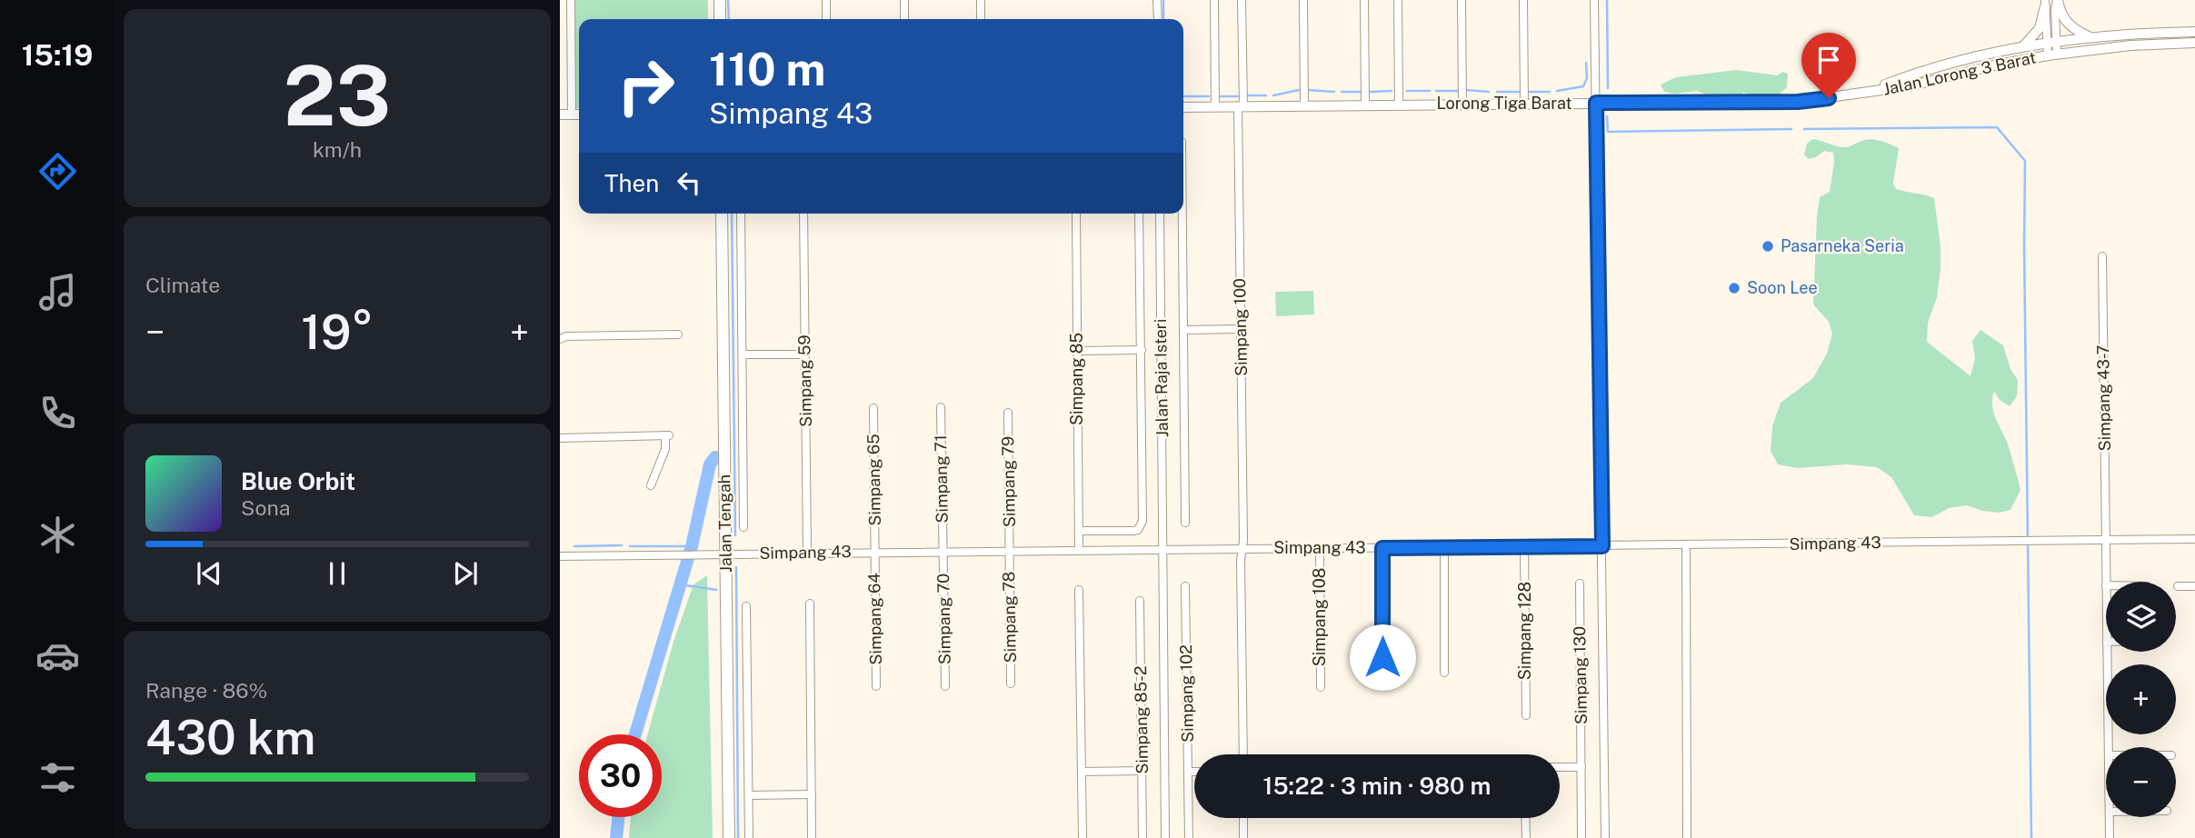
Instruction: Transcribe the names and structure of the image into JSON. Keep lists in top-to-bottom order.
{
  "streets": {
    "main road": ["Jalan Lorong 3 Barat", "Lorong Tiga Barat", "Jalan Tengah"],
    "street": [
      "Simpang 100",
      "Jalan Raja Isteri",
      "Simpang 85",
      "Simpang 59",
      "Simpang 43-7",
      "Simpang 71",
      "Simpang 65",
      "Simpang 79",
      "Simpang 43",
      "Simpang 78",
      "Simpang 108",
      "Simpang 64",
      "Simpang 70",
      "Simpang 128",
      "Simpang 130",
      "Simpang 102",
      "Simpang 85-2"
    ]
  },
  "crossings": [
    ["Jalan Lorong 3 Barat", "Lorong Tiga Barat"],
    ["Lorong Tiga Barat", "Simpang 100"],
    ["Simpang 100", "Simpang 43"],
    ["Jalan Raja Isteri", "Simpang 43"],
    ["Simpang 85", "Simpang 43"],
    ["Simpang 59", "Simpang 43"],
    ["Simpang 43-7", "Simpang 43"],
    ["Simpang 71", "Simpang 43"],
    ["Simpang 71", "Simpang 70"],
    ["Simpang 65", "Simpang 43"],
    ["Simpang 65", "Simpang 64"],
    ["Simpang 79", "Simpang 43"],
    ["Simpang 79", "Simpang 78"],
    ["Jalan Tengah", "Simpang 43"],
    ["Simpang 43", "Simpang 78"],
    ["Simpang 43", "Simpang 108"],
    ["Simpang 43", "Simpang 64"],
    ["Simpang 43", "Simpang 70"],
    ["Simpang 43", "Simpang 128"]
  ],
  "places": ["Pasarneka Seria", "Soon Lee"],
  "page": {
    "tabs": "15:19",
    "tile": [
      ["23", "km/h"],
      "Climate",
      ["Range · 86%", "430 km"]
    ],
    "turn": ["110 m", "Simpang 43"],
    "then": "Then",
    "heat": ["−", "19°", "+"],
    "song": ["Blue Orbit", "Sona"],
    "map_buttons": ["+", "−"],
    "limit": "30",
    "trip": "15:22 · 3 min · 980 m"
  }
}
